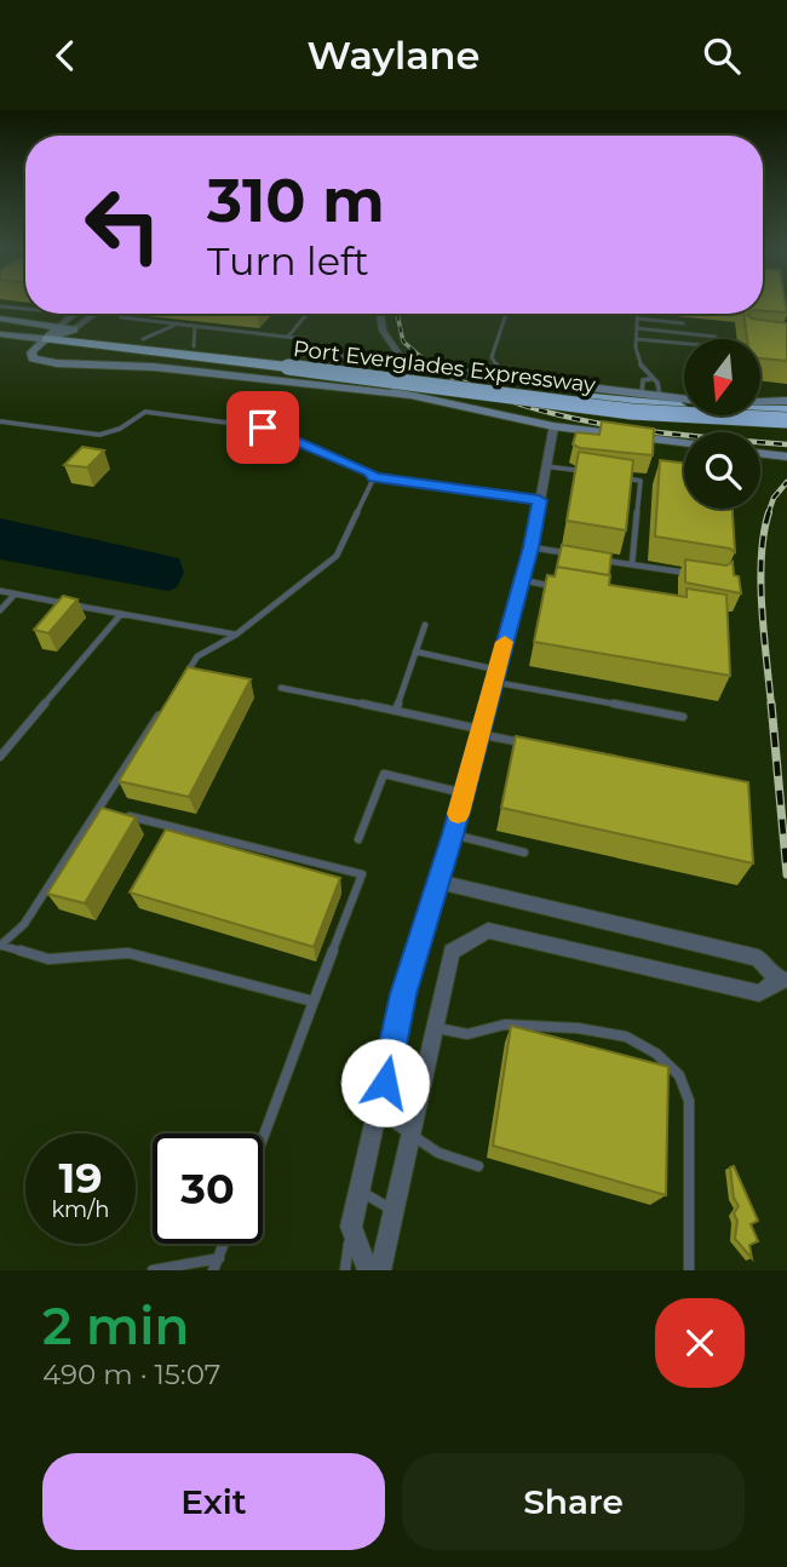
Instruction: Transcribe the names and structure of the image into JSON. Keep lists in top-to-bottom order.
{
  "streets": {
    "highway": ["Port Everglades Expressway"]
  },
  "north": "bottom",
  "page": {
    "header": "Waylane",
    "turn": ["310 m", "Turn left"],
    "speed": "19 km/h",
    "limit": "30",
    "heading": ["2 min", "490 m · 15:07"],
    "buttons": ["Exit", "Share"]
  }
}
